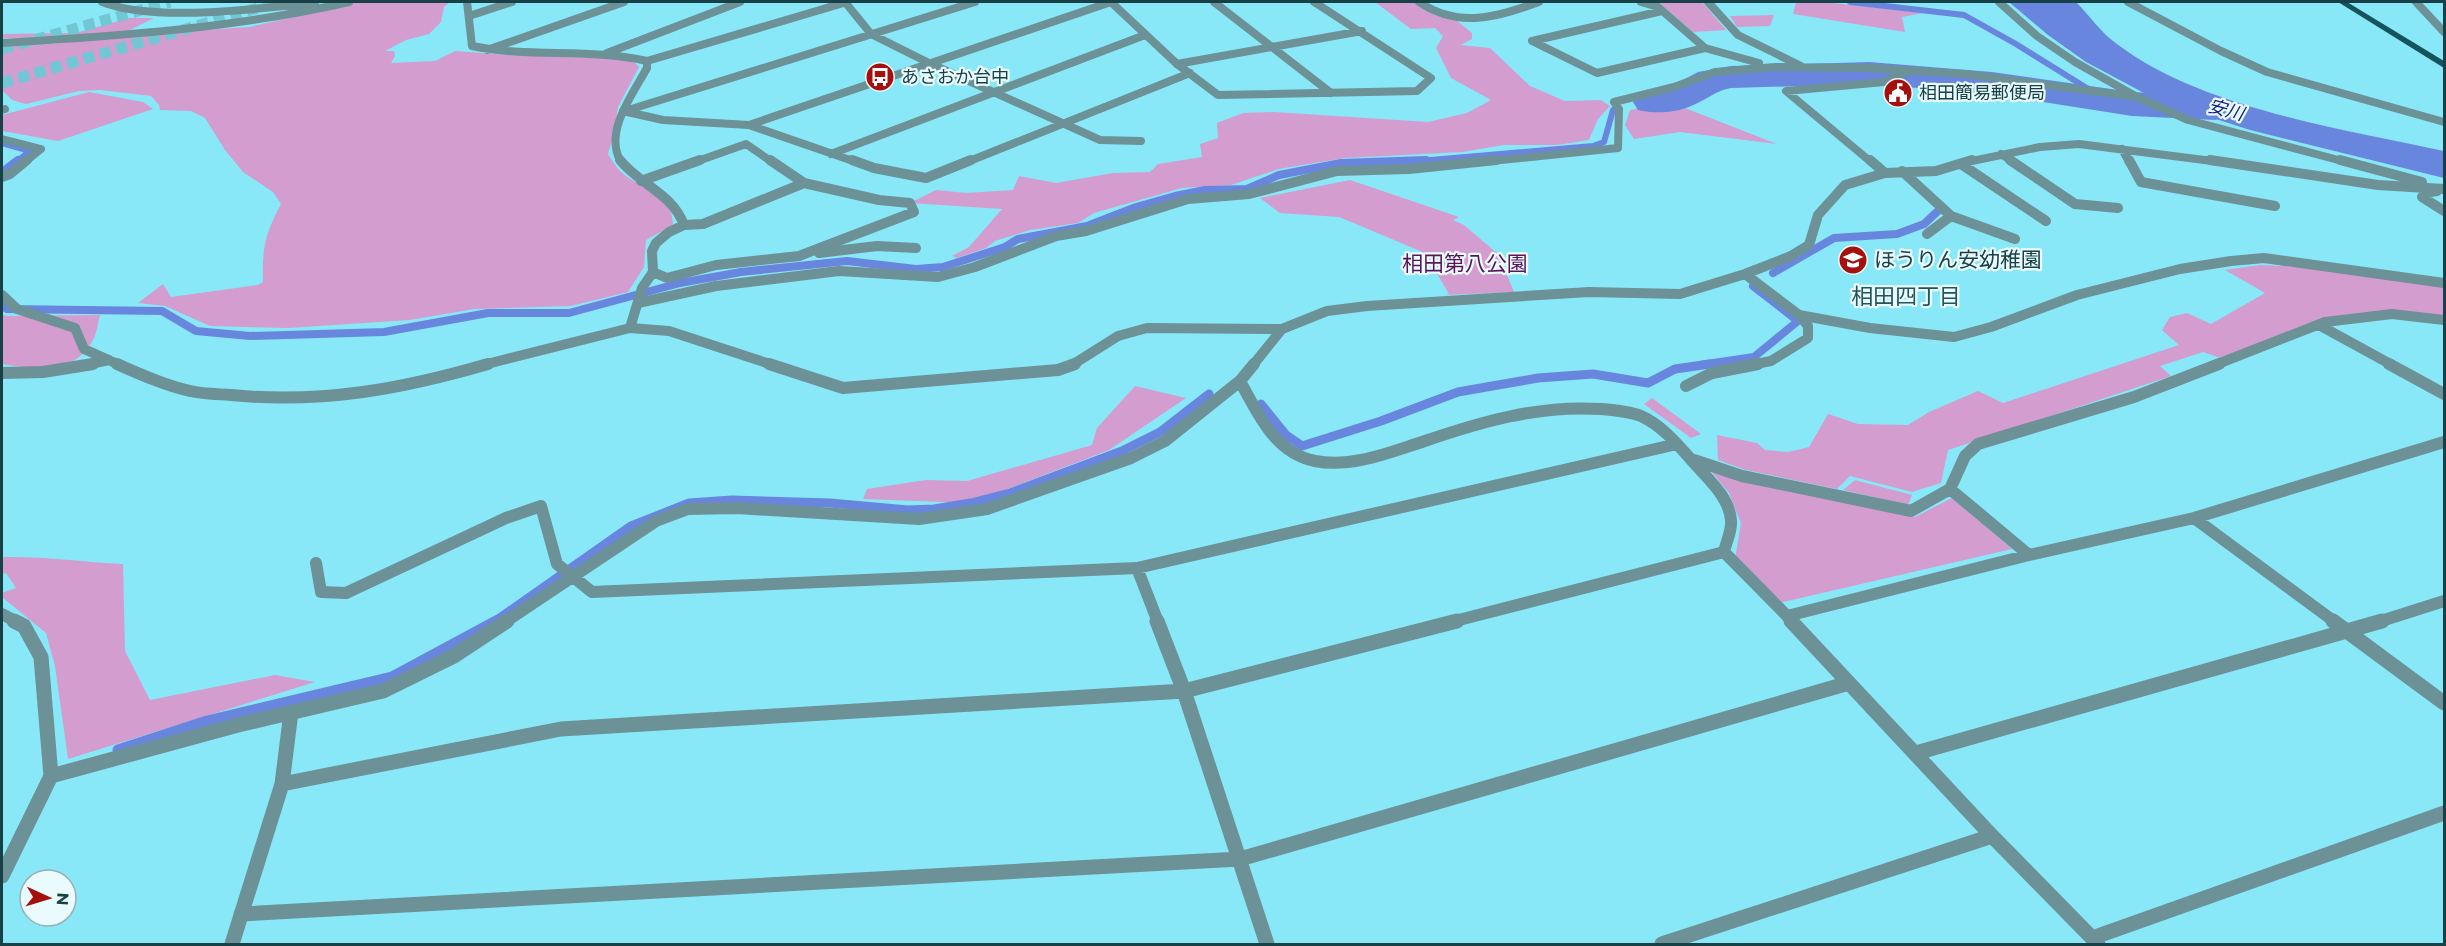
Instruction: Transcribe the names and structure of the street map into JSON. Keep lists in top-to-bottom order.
{
  "districts": ["相田四丁目"],
  "water": ["安川"],
  "parks": ["相田第八公園"],
  "places": {
    "bus stop": ["あさおか台中"],
    "public building": ["相田簡易郵便局"],
    "school or university": ["ほうりん安幼稚園"]
  },
  "north": "right"
}
